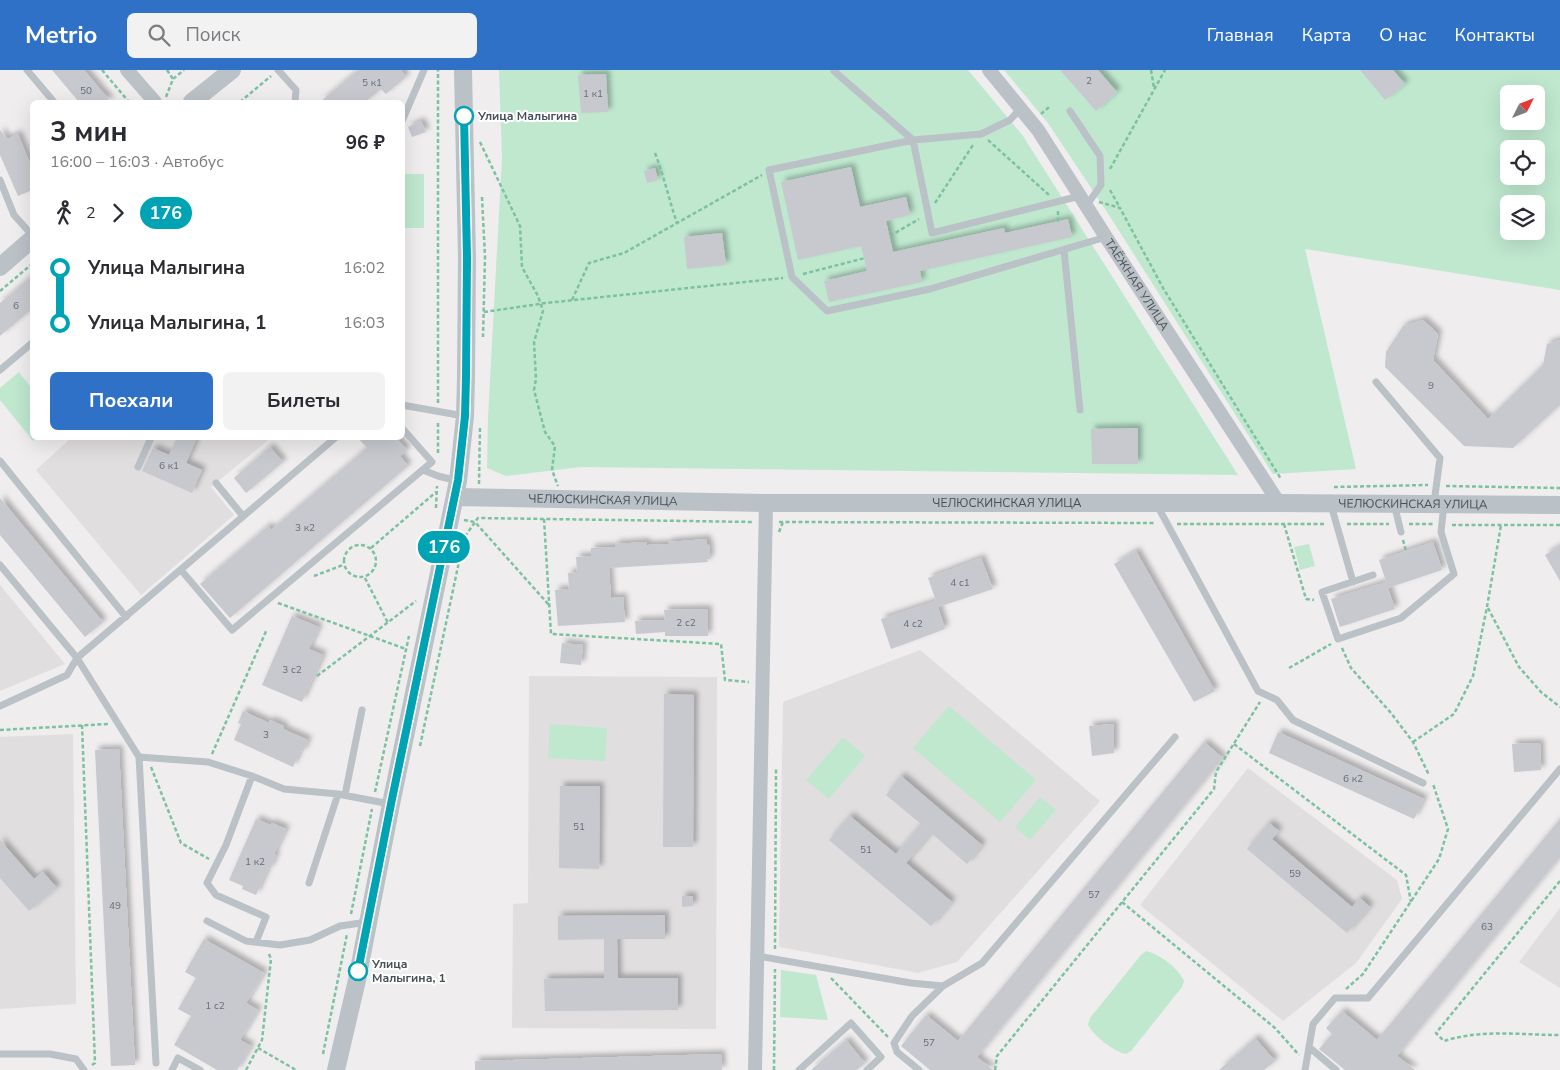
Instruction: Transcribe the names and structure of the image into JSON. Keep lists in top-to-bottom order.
{
  "streets": {
    "street": ["ТАЁЖНАЯ УЛИЦА", "ЧЕЛЮСКИНСКАЯ УЛИЦА"]
  },
  "crossings": [
    ["ТАЁЖНАЯ УЛИЦА", "ЧЕЛЮСКИНСКАЯ УЛИЦА"]
  ],
  "places": ["Улица Малыгина", "Улица Малыгина, 1"],
  "lines": ["bus line 176"],
  "house_numbers": [
    "2",
    "5 к1",
    "50",
    "1 к1",
    "6",
    "9",
    "6 к1",
    "3 к2",
    "4 с1",
    "2 с2",
    "4 с2",
    "3 с2",
    "3",
    "6 к2",
    "51",
    "51",
    "1 к2",
    "59",
    "57",
    "49",
    "63",
    "1 с2",
    "57"
  ],
  "north": "top right",
  "page": {
    "header": "Metrio",
    "search": "Поиск",
    "nav": [
      "Главная",
      "Карта",
      "О нас",
      "Контакты"
    ],
    "on_map": "176",
    "heading": ["3 мин", "16:00 – 16:03 · Автобус", "96 ₽"],
    "legs": ["2", "176"],
    "list": [
      {
        "name": "Улица Малыгина",
        "value": "16:02"
      },
      {
        "name": "Улица Малыгина, 1",
        "value": "16:03"
      }
    ],
    "buttons": ["Поехали", "Билеты"]
  }
}
